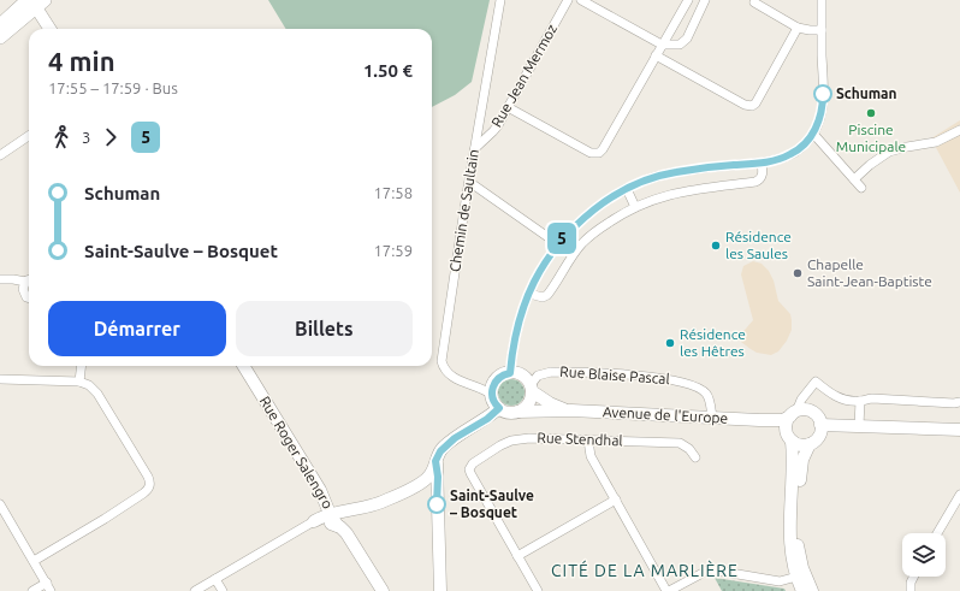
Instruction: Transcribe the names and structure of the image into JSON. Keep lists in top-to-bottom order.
{
  "streets": {
    "street": [
      "Rue Jean Mermoz",
      "Chemin de Saultain",
      "Rue Blaise Pascal",
      "Avenue de l'Europe",
      "Rue Stendhal",
      "Rue Roger Salengro"
    ]
  },
  "crossings": [
    ["Rue Jean Mermoz", "Chemin de Saultain"],
    ["Chemin de Saultain", "Rue Blaise Pascal"],
    ["Chemin de Saultain", "Avenue de l'Europe"],
    ["Rue Blaise Pascal", "Avenue de l'Europe"]
  ],
  "districts": ["CITÉ DE LA MARLIÈRE"],
  "places": [
    "Schuman",
    "Piscine Municipale",
    "Résidence les Saules",
    "Chapelle Saint-Jean-Baptiste",
    "Résidence les Hêtres",
    "Saint-Saulve – Bosquet"
  ],
  "lines": ["bus line 5"],
  "page": {
    "on_map": "5",
    "heading": ["4 min", "17:55 – 17:59 · Bus", "1.50 €"],
    "legs": ["3", "5"],
    "list": [
      {
        "name": "Schuman",
        "value": "17:58"
      },
      {
        "name": "Saint-Saulve – Bosquet",
        "value": "17:59"
      }
    ],
    "buttons": ["Démarrer", "Billets"]
  }
}
